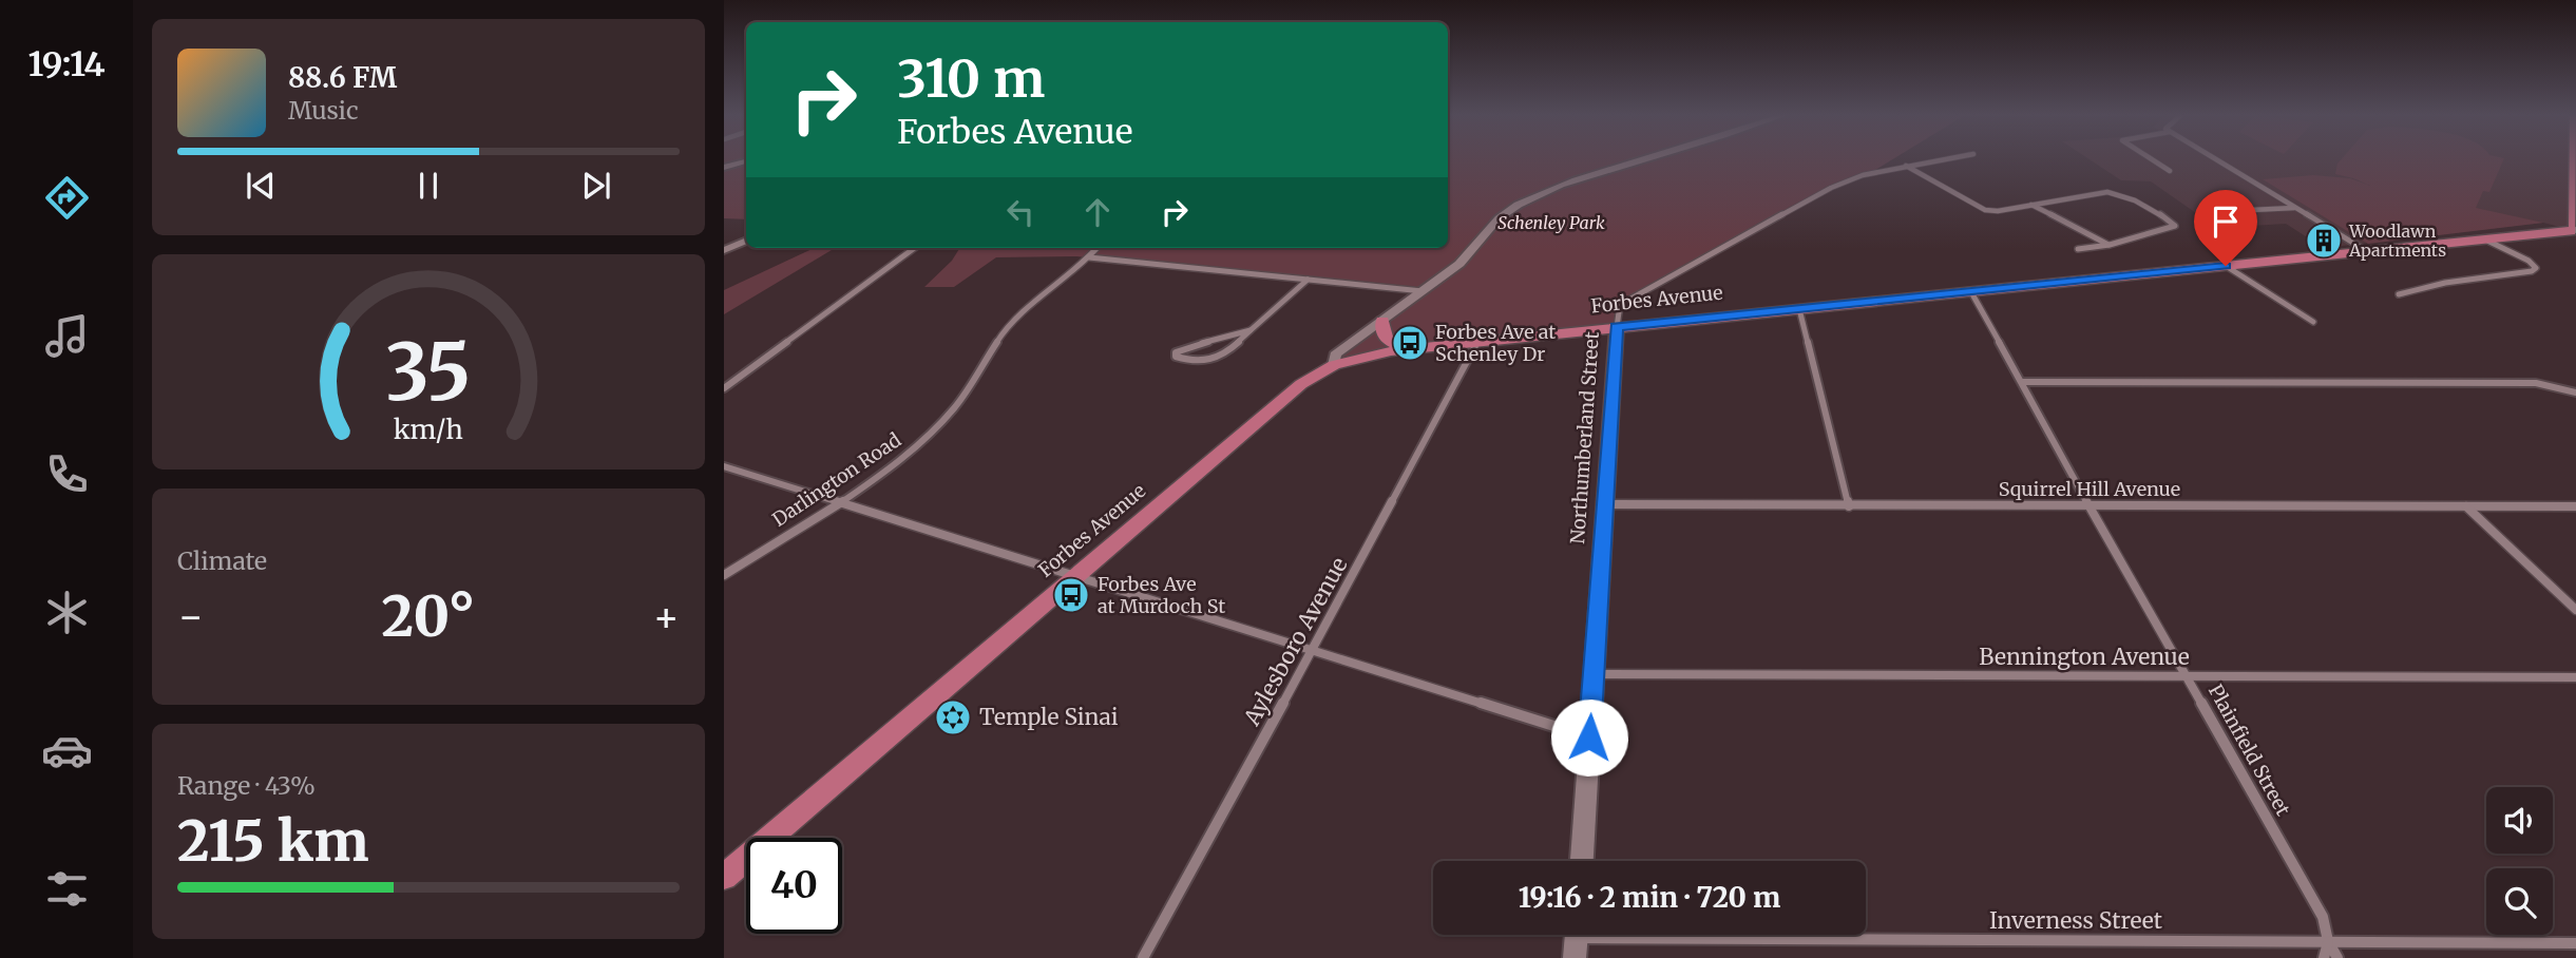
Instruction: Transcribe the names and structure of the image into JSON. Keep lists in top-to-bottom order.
{
  "streets": {
    "main road": ["Forbes Avenue"],
    "street": [
      "Northumberland Street",
      "Darlington Road",
      "Squirrel Hill Avenue",
      "Aylesboro Avenue",
      "Bennington Avenue",
      "Plainfield Street",
      "Inverness Street"
    ]
  },
  "crossings": [
    ["Forbes Avenue", "Northumberland Street"],
    ["Forbes Avenue", "Aylesboro Avenue"],
    ["Forbes Avenue", "Plainfield Street"],
    ["Northumberland Street", "Squirrel Hill Avenue"],
    ["Northumberland Street", "Bennington Avenue"],
    ["Squirrel Hill Avenue", "Plainfield Street"],
    ["Bennington Avenue", "Plainfield Street"],
    ["Plainfield Street", "Inverness Street"]
  ],
  "parks": ["Schenley Park"],
  "places": {
    "building": ["Woodlawn Apartments"],
    "bus stop": ["Forbes Ave at Schenley Dr", "Forbes Ave at Murdoch St"],
    "synagogue": ["Temple Sinai"]
  },
  "page": {
    "tabs": "19:14",
    "turn": ["310 m", "Forbes Avenue"],
    "song": ["88.6 FM", "Music"],
    "tile": [
      "Climate",
      ["Range · 43%", "215 km"]
    ],
    "heat": ["−", "20°", "+"],
    "limit": "40",
    "trip": "19:16 · 2 min · 720 m",
    "gauge": ["35", "km/h"]
  }
}
